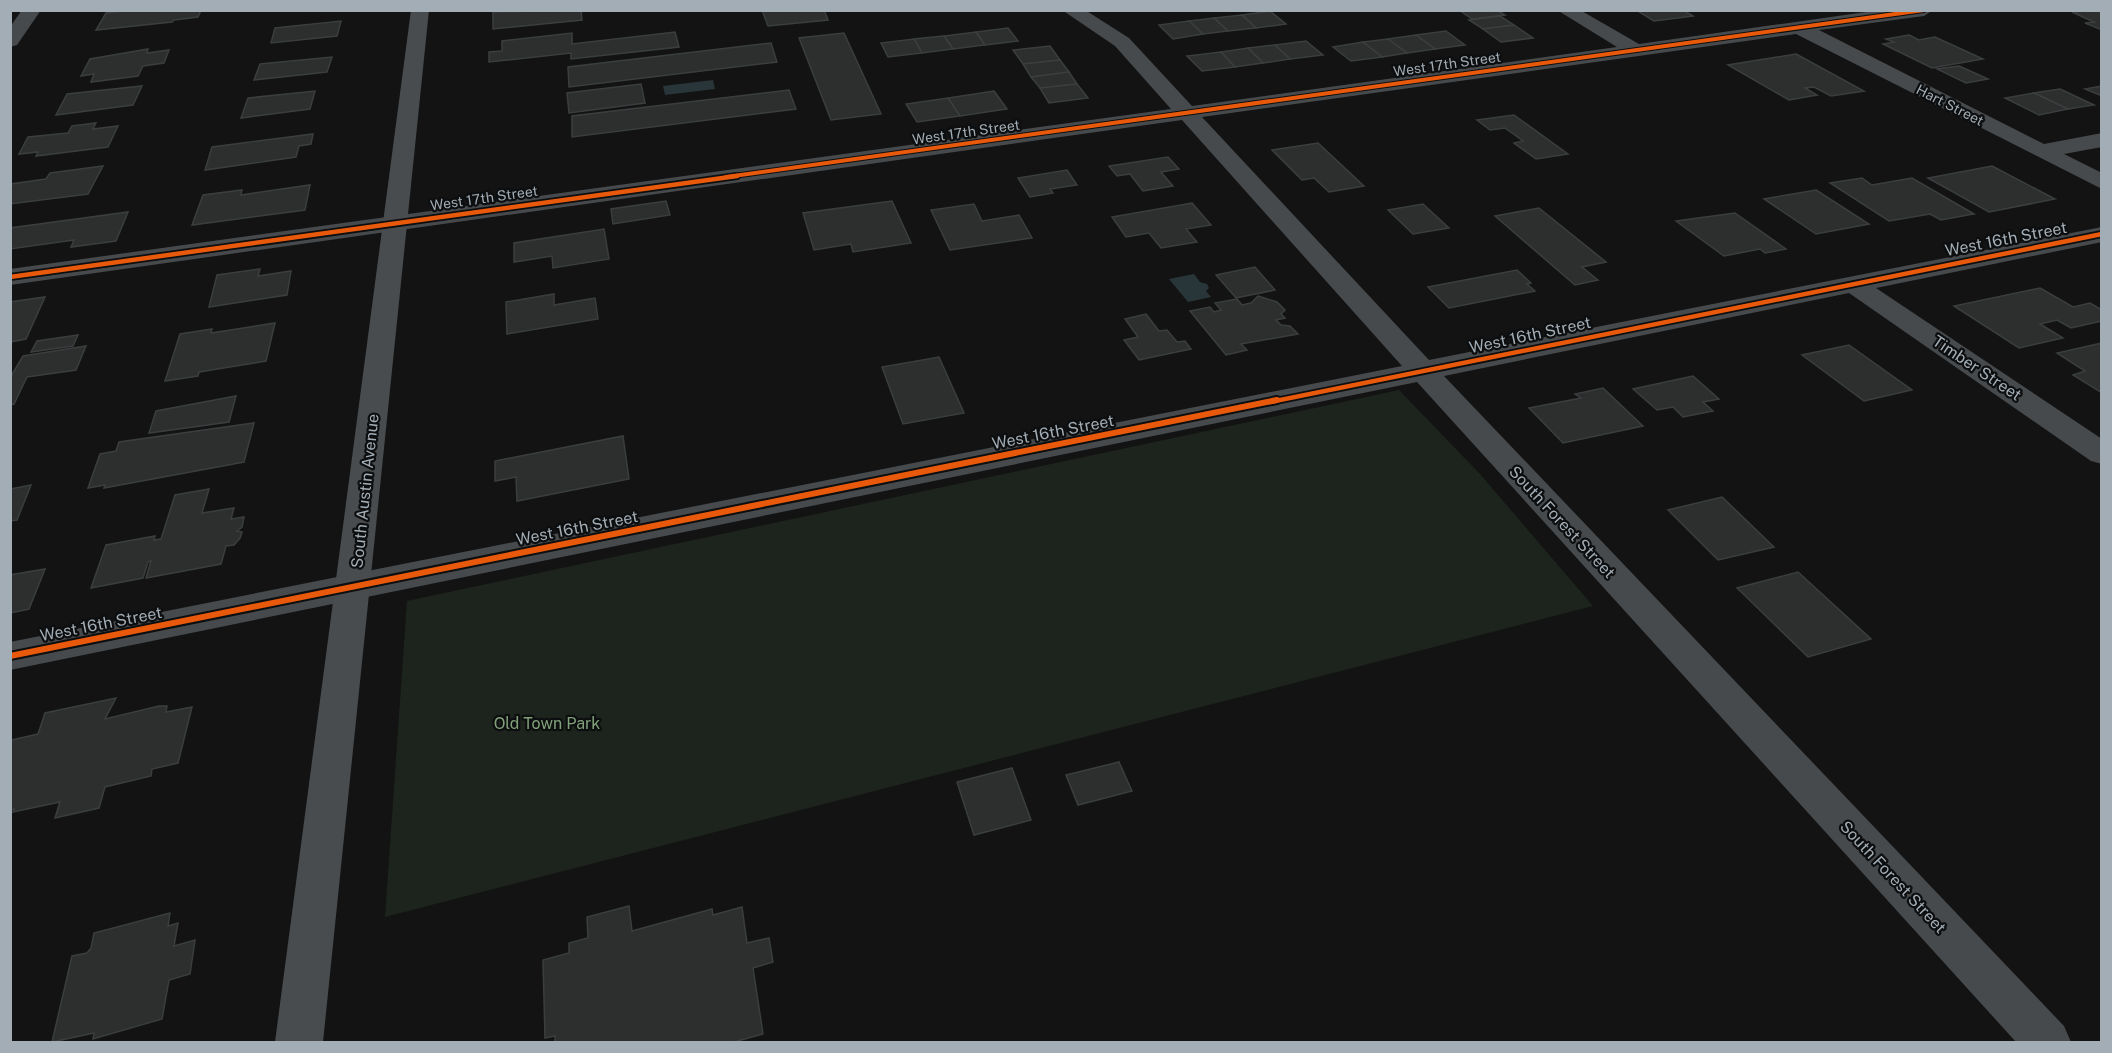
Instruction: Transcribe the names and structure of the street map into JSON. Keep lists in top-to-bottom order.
{
  "streets": {
    "main road": ["South Austin Avenue"],
    "street": [
      "West 17th Street",
      "Hart Street",
      "West 16th Street",
      "Timber Street",
      "South Forest Street"
    ]
  },
  "crossings": [
    ["West 17th Street", "Hart Street"],
    ["West 17th Street", "South Austin Avenue"],
    ["West 17th Street", "South Forest Street"],
    ["West 16th Street", "Timber Street"],
    ["West 16th Street", "South Austin Avenue"],
    ["West 16th Street", "South Forest Street"]
  ],
  "parks": ["Old Town Park"]
}
